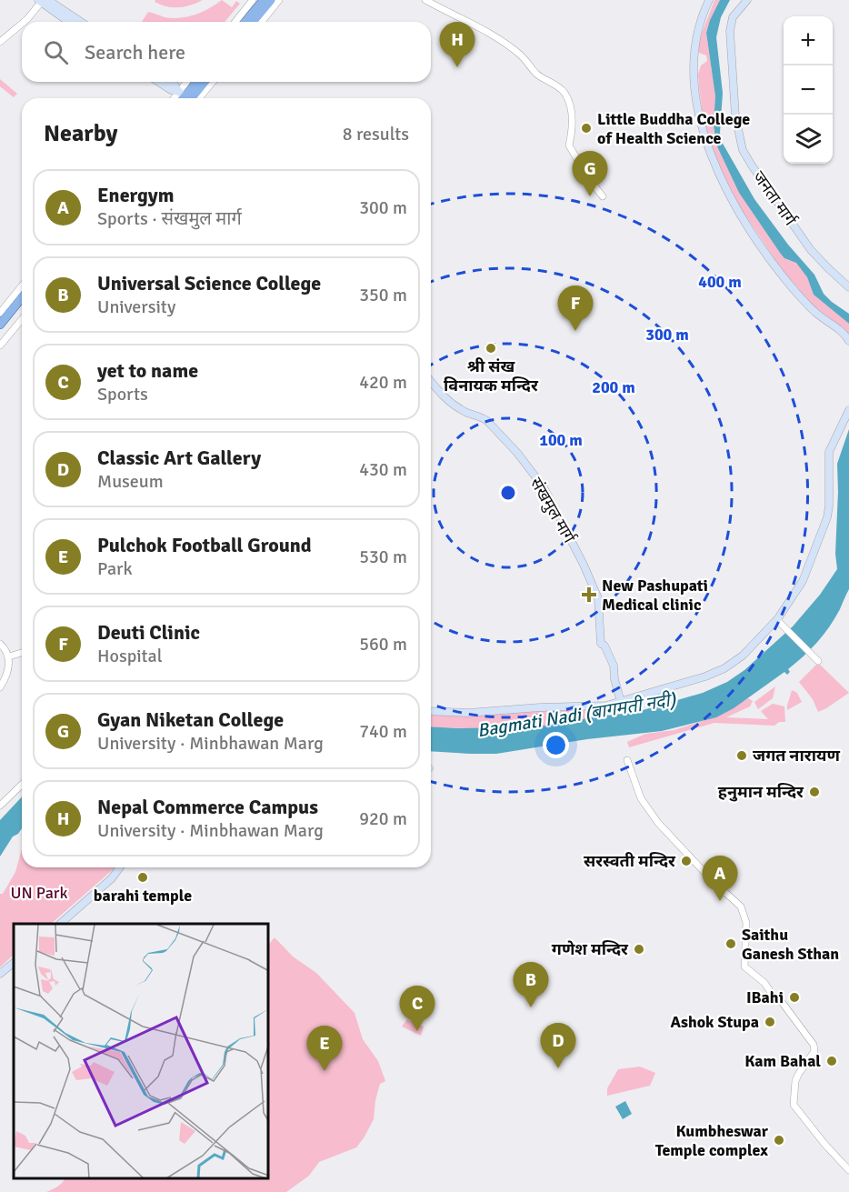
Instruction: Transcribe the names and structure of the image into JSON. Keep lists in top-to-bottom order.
{
  "streets": {
    "main road": ["जनता मार्ग", "संखमुल मार्ग"]
  },
  "water": ["Bagmati Nadi (बागमती नदी)"],
  "parks": ["UN Park"],
  "places": {
    "other": [
      "Little Buddha College of Health Science",
      "श्री संख विनायक मन्दिर",
      "जगत नारायण",
      "हनुमान मन्दिर",
      "सरस्वती मन्दिर",
      "barahi temple",
      "Saithu Ganesh Sthan",
      "गणेश मन्दिर",
      "IBahi",
      "Ashok Stupa",
      "Kam Bahal",
      "Kumbheswar Temple complex"
    ],
    "health": ["New Pashupati Medical clinic"]
  },
  "page": {
    "map_buttons": ["+", "−"],
    "pins": [
      "H",
      "G",
      "F",
      "A",
      "B",
      "C",
      "D",
      "E"
    ],
    "search": "Search here",
    "heading": ["Nearby", "8 results"],
    "list": [
      {
        "mark": "A",
        "name": "Energym",
        "note": "Sports · संखमुल मार्ग",
        "value": "300 m"
      },
      {
        "mark": "B",
        "name": "Universal Science College",
        "note": "University",
        "value": "350 m"
      },
      {
        "mark": "C",
        "name": "yet to name",
        "note": "Sports",
        "value": "420 m"
      },
      {
        "mark": "D",
        "name": "Classic Art Gallery",
        "note": "Museum",
        "value": "430 m"
      },
      {
        "mark": "E",
        "name": "Pulchok Football Ground",
        "note": "Park",
        "value": "530 m"
      },
      {
        "mark": "F",
        "name": "Deuti Clinic",
        "note": "Hospital",
        "value": "560 m"
      },
      {
        "mark": "G",
        "name": "Gyan Niketan College",
        "note": "University · Minbhawan Marg",
        "value": "740 m"
      },
      {
        "mark": "H",
        "name": "Nepal Commerce Campus",
        "note": "University · Minbhawan Marg",
        "value": "920 m"
      }
    ]
  },
  "rings": [
    "400 m",
    "300 m",
    "200 m",
    "100 m"
  ]
}
